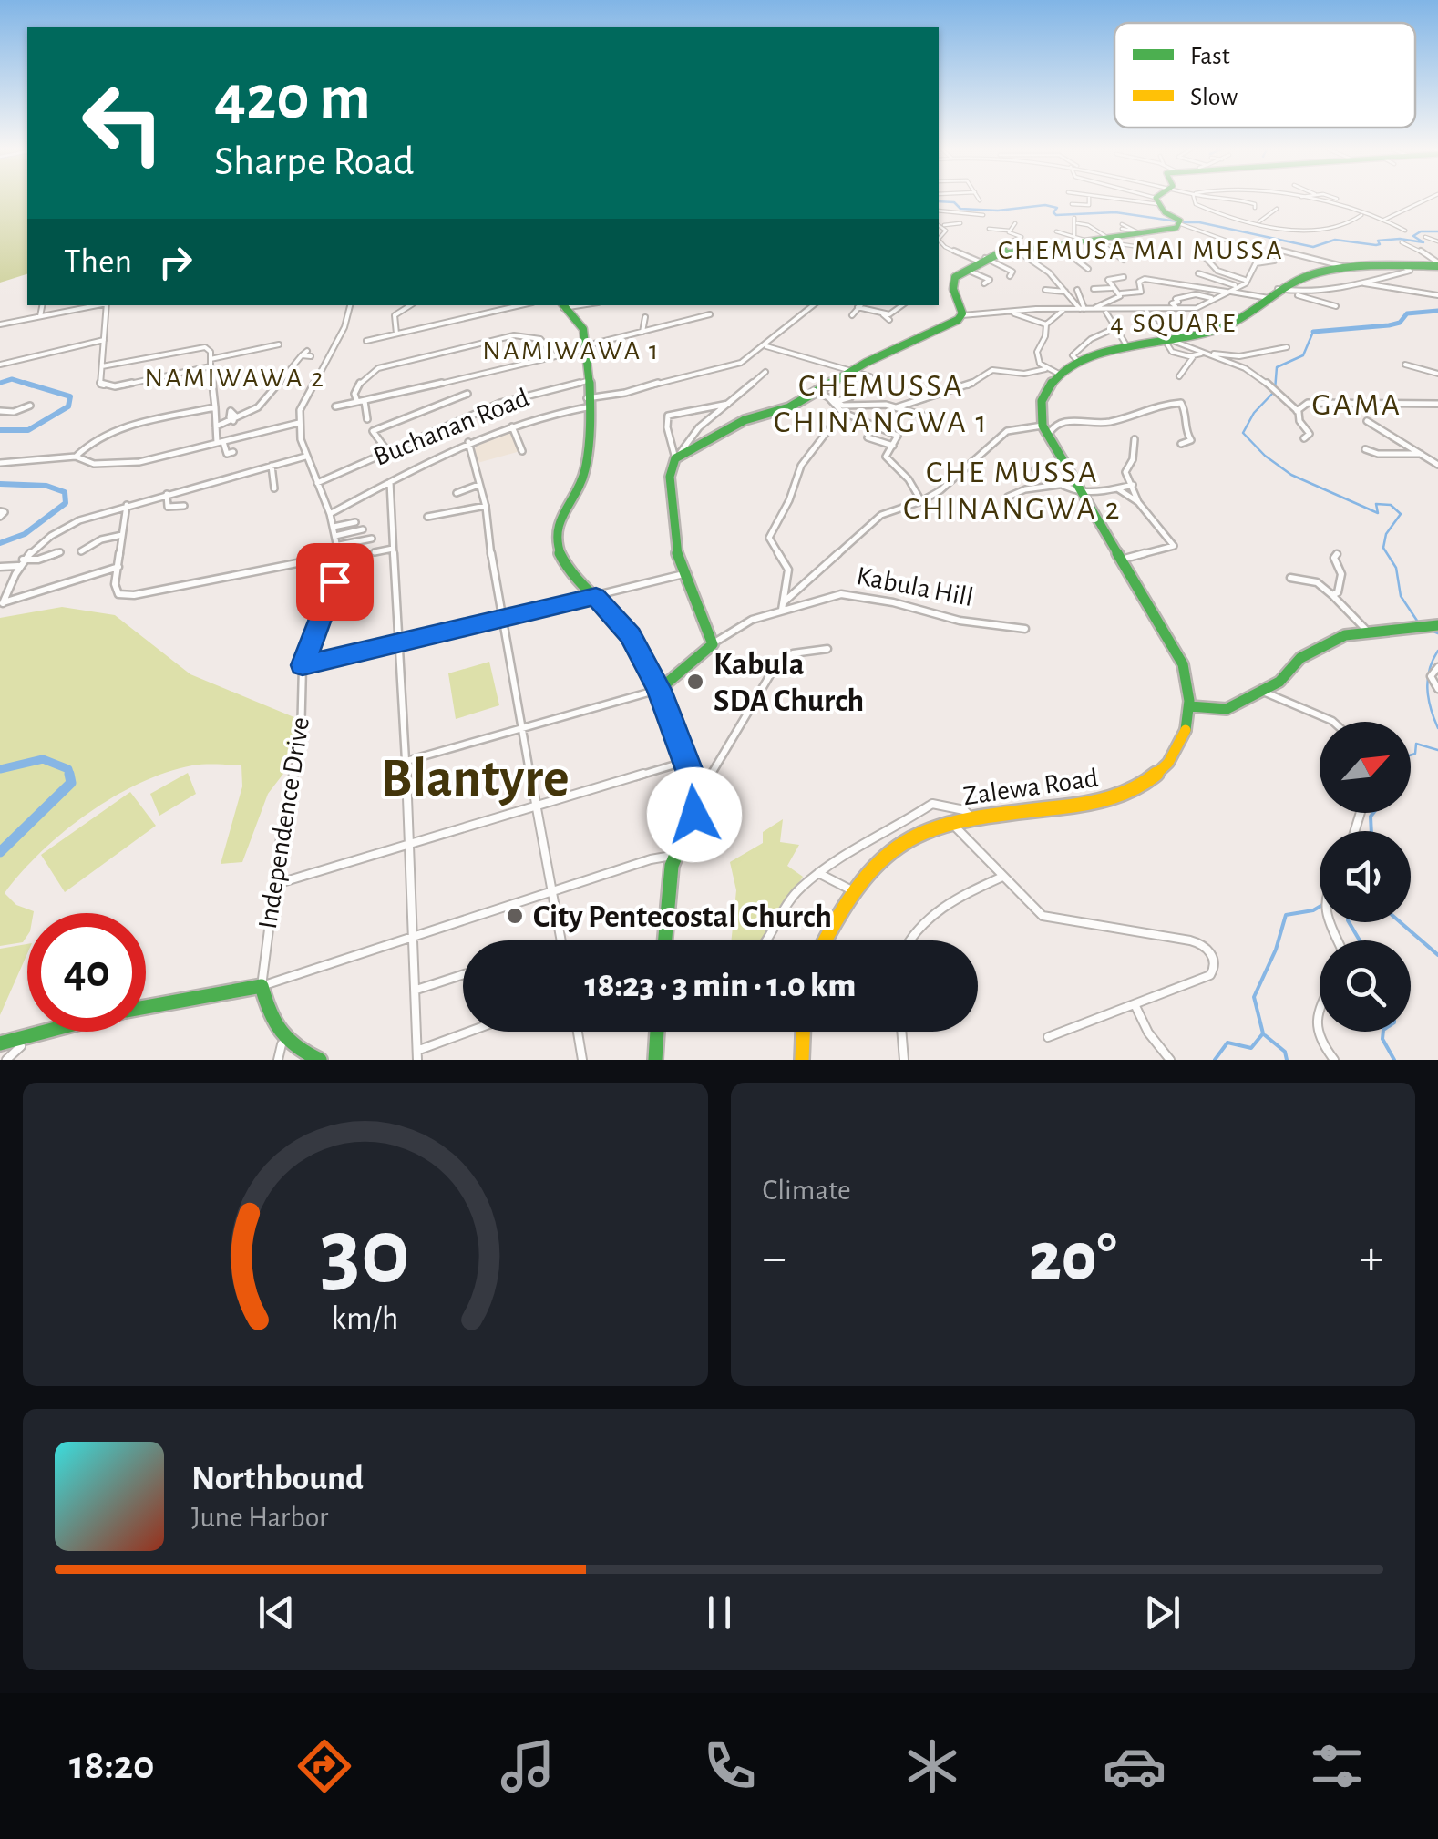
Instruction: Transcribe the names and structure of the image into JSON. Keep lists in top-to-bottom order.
{
  "streets": {
    "main road": ["Kabula Hill", "Zalewa Road"],
    "street": ["Buchanan Road", "Independence Drive"]
  },
  "crossings": [
    ["Buchanan Road", "Independence Drive"]
  ],
  "districts": [
    "CHEMUSA MAI MUSSA",
    "4 SQUARE",
    "NAMIWAWA 1",
    "NAMIWAWA 2",
    "CHEMUSSA CHINANGWA 1",
    "GAMA",
    "CHE MUSSA CHINANGWA 2",
    "Blantyre"
  ],
  "places": ["Kabula SDA Church", "City Pentecostal Church"],
  "legend": ["Fast", "Slow"],
  "north": "top right",
  "page": {
    "turn": ["420 m", "Sharpe Road"],
    "then": "Then",
    "limit": "40",
    "trip": "18:23 · 3 min · 1.0 km",
    "tile": "Climate",
    "heat": ["−", "20°", "+"],
    "song": ["Northbound", "June Harbor"],
    "tabs": "18:20",
    "gauge": ["30", "km/h"]
  }
}
